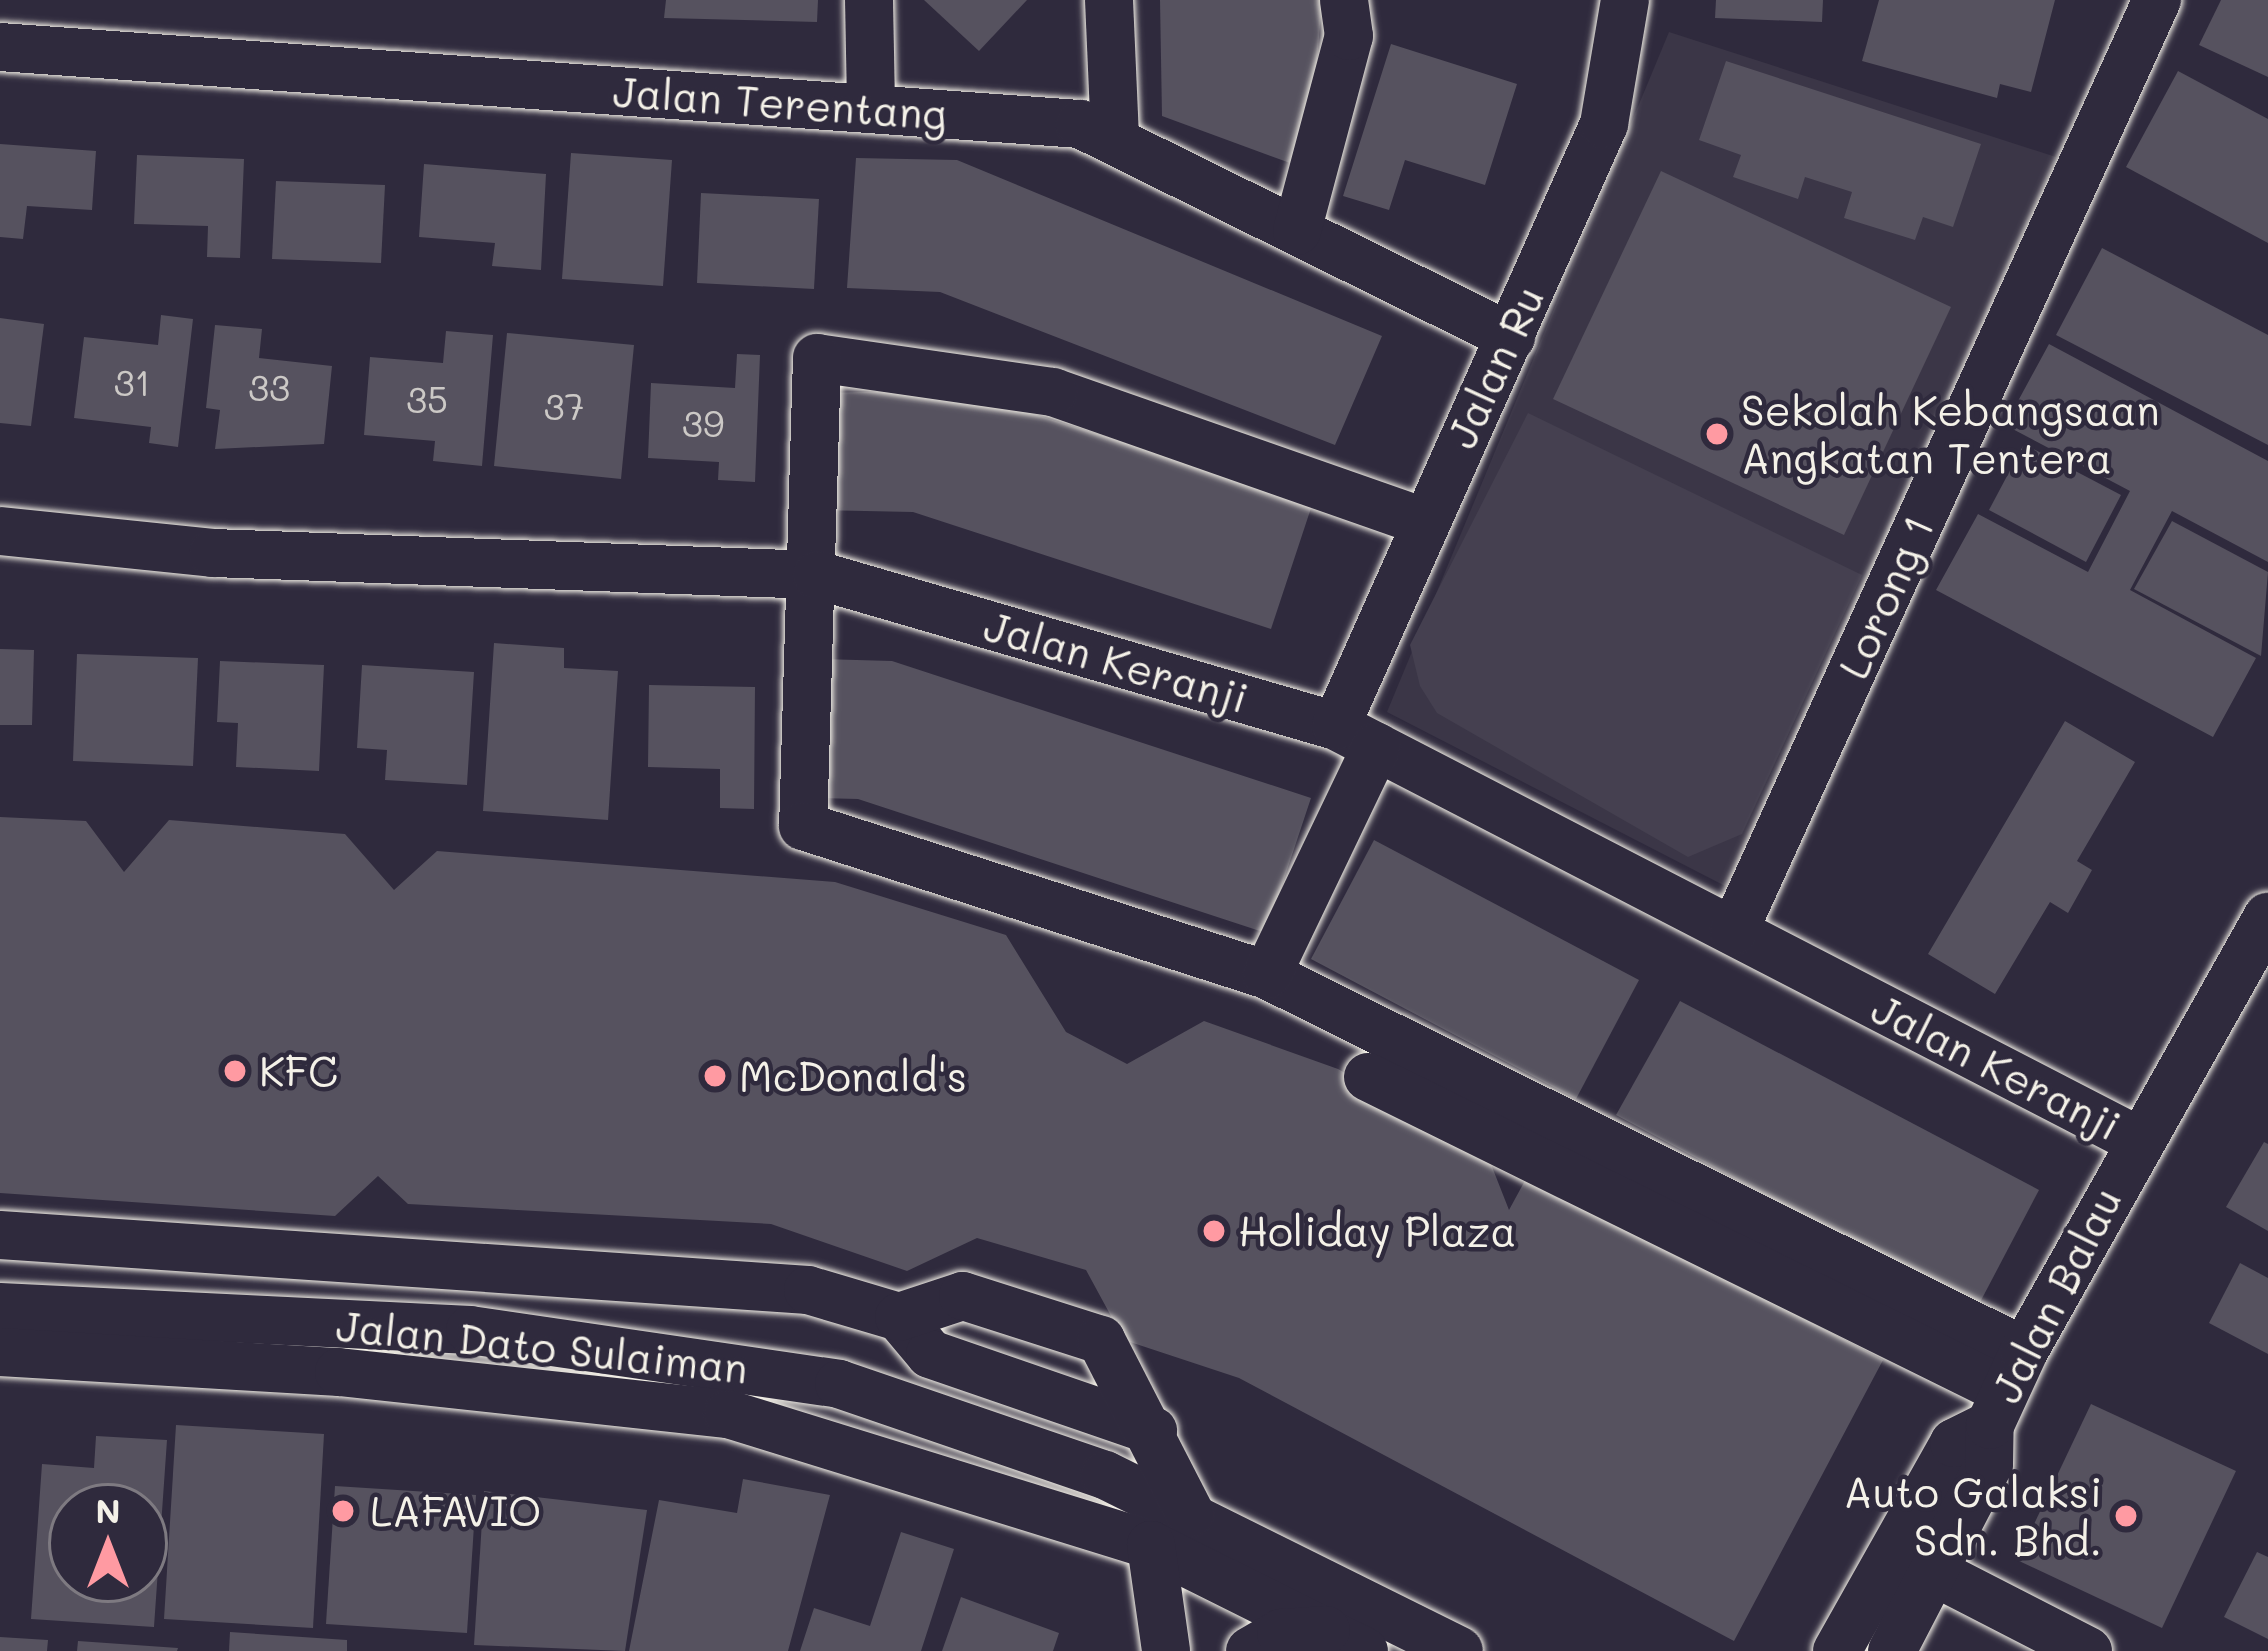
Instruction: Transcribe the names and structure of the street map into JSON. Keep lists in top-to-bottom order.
{
  "streets": {
    "street": [
      "Jalan Terentang",
      "Jalan Ru",
      "Lorong 1",
      "Jalan Keranji",
      "Jalan Balau",
      "Jalan Dato Sulaiman"
    ]
  },
  "crossings": [
    ["Jalan Terentang", "Jalan Ru"],
    ["Jalan Ru", "Jalan Keranji"],
    ["Lorong 1", "Jalan Keranji"],
    ["Jalan Keranji", "Jalan Balau"]
  ],
  "places": [
    "Sekolah Kebangsaan Angkatan Tentera",
    "KFC",
    "McDonald's",
    "Holiday Plaza",
    "LAFAVIO",
    "Auto Galaksi Sdn. Bhd."
  ],
  "house_numbers": [
    "31",
    "33",
    "35",
    "37",
    "39"
  ],
  "north": "top"
}
